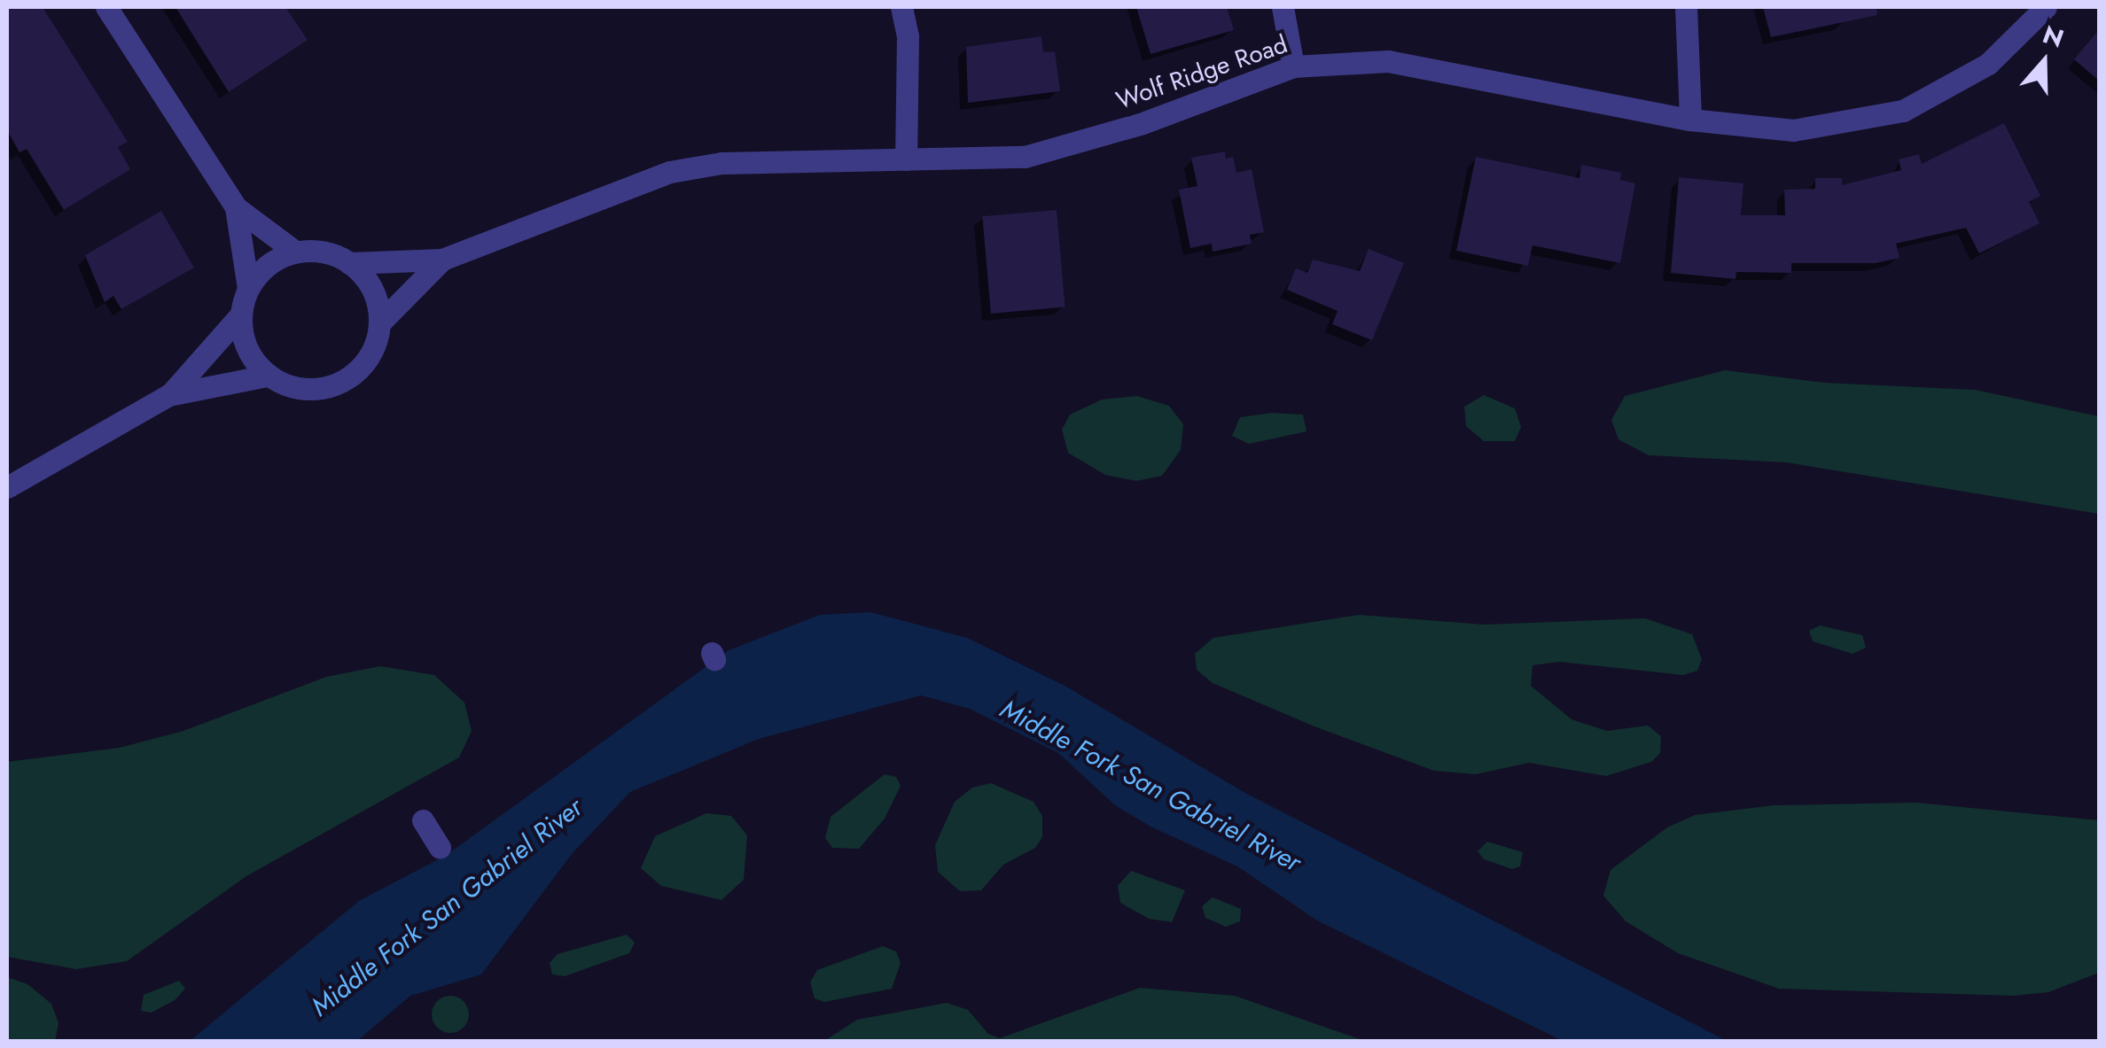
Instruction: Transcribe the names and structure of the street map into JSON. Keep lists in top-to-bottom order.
{
  "streets": {
    "street": ["Wolf Ridge Road"]
  },
  "water": ["Middle Fork San Gabriel River"],
  "north": "top"
}
